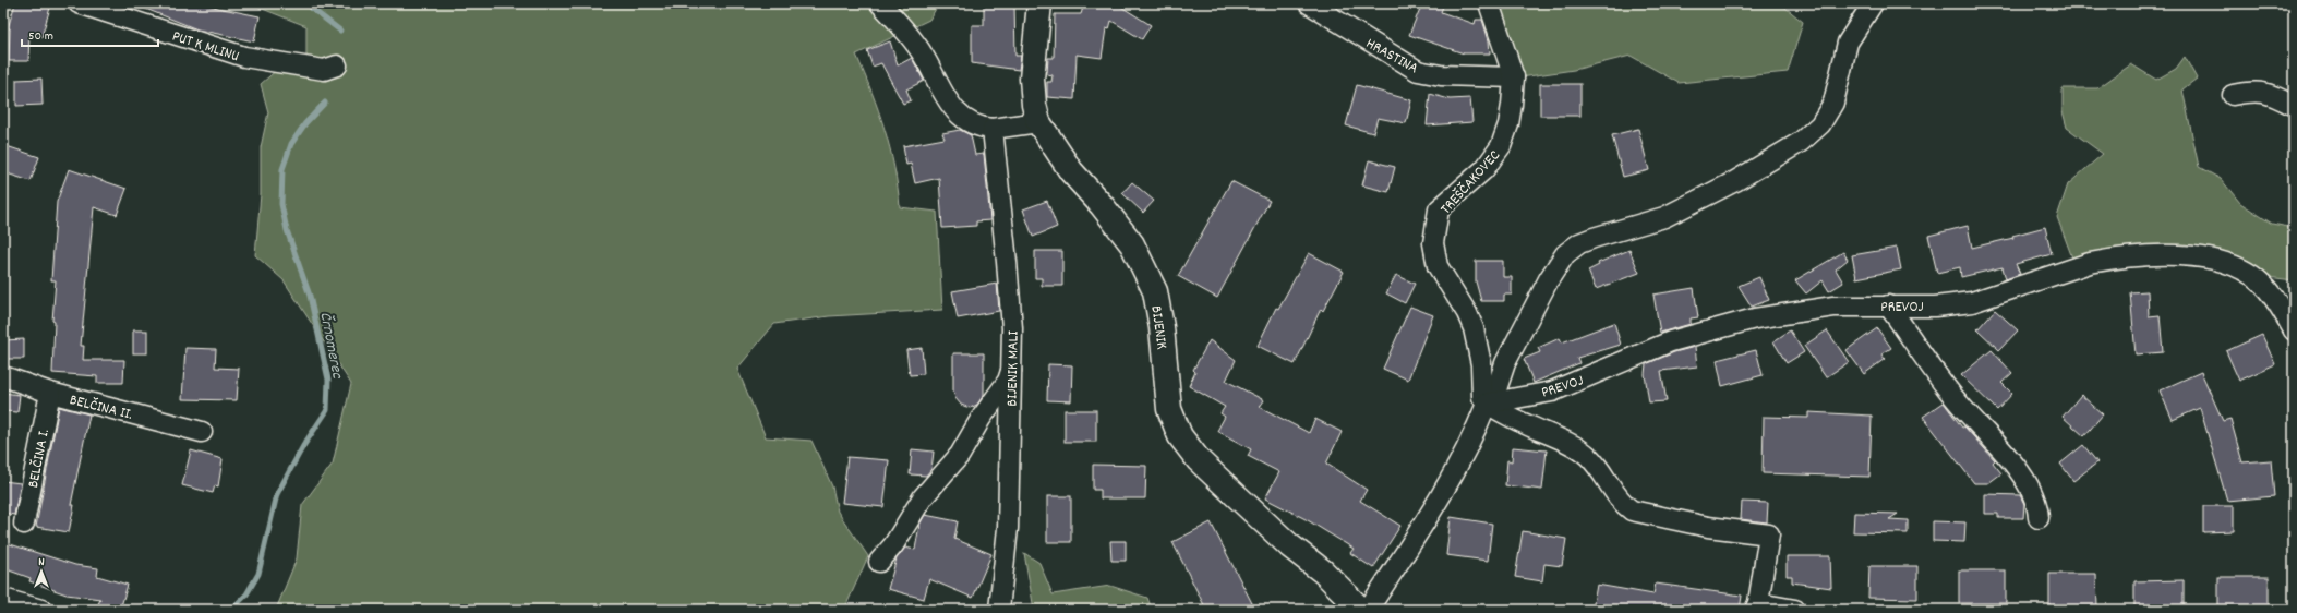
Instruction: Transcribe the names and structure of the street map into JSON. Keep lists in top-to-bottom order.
{
  "streets": {
    "main road": ["BIJENIK"],
    "street": [
      "PUT K MLINU",
      "HRASTINA",
      "TREŠČAKOVEC",
      "PREVOJ",
      "BIJENIK MALI",
      "BELČINA II.",
      "BELČINA I."
    ]
  },
  "crossings": [
    ["HRASTINA", "TREŠČAKOVEC"],
    ["TREŠČAKOVEC", "PREVOJ"],
    ["BELČINA II.", "BELČINA I."]
  ],
  "water": ["Črnomerec"],
  "scale_bar": "50 m",
  "north": "top"
}
